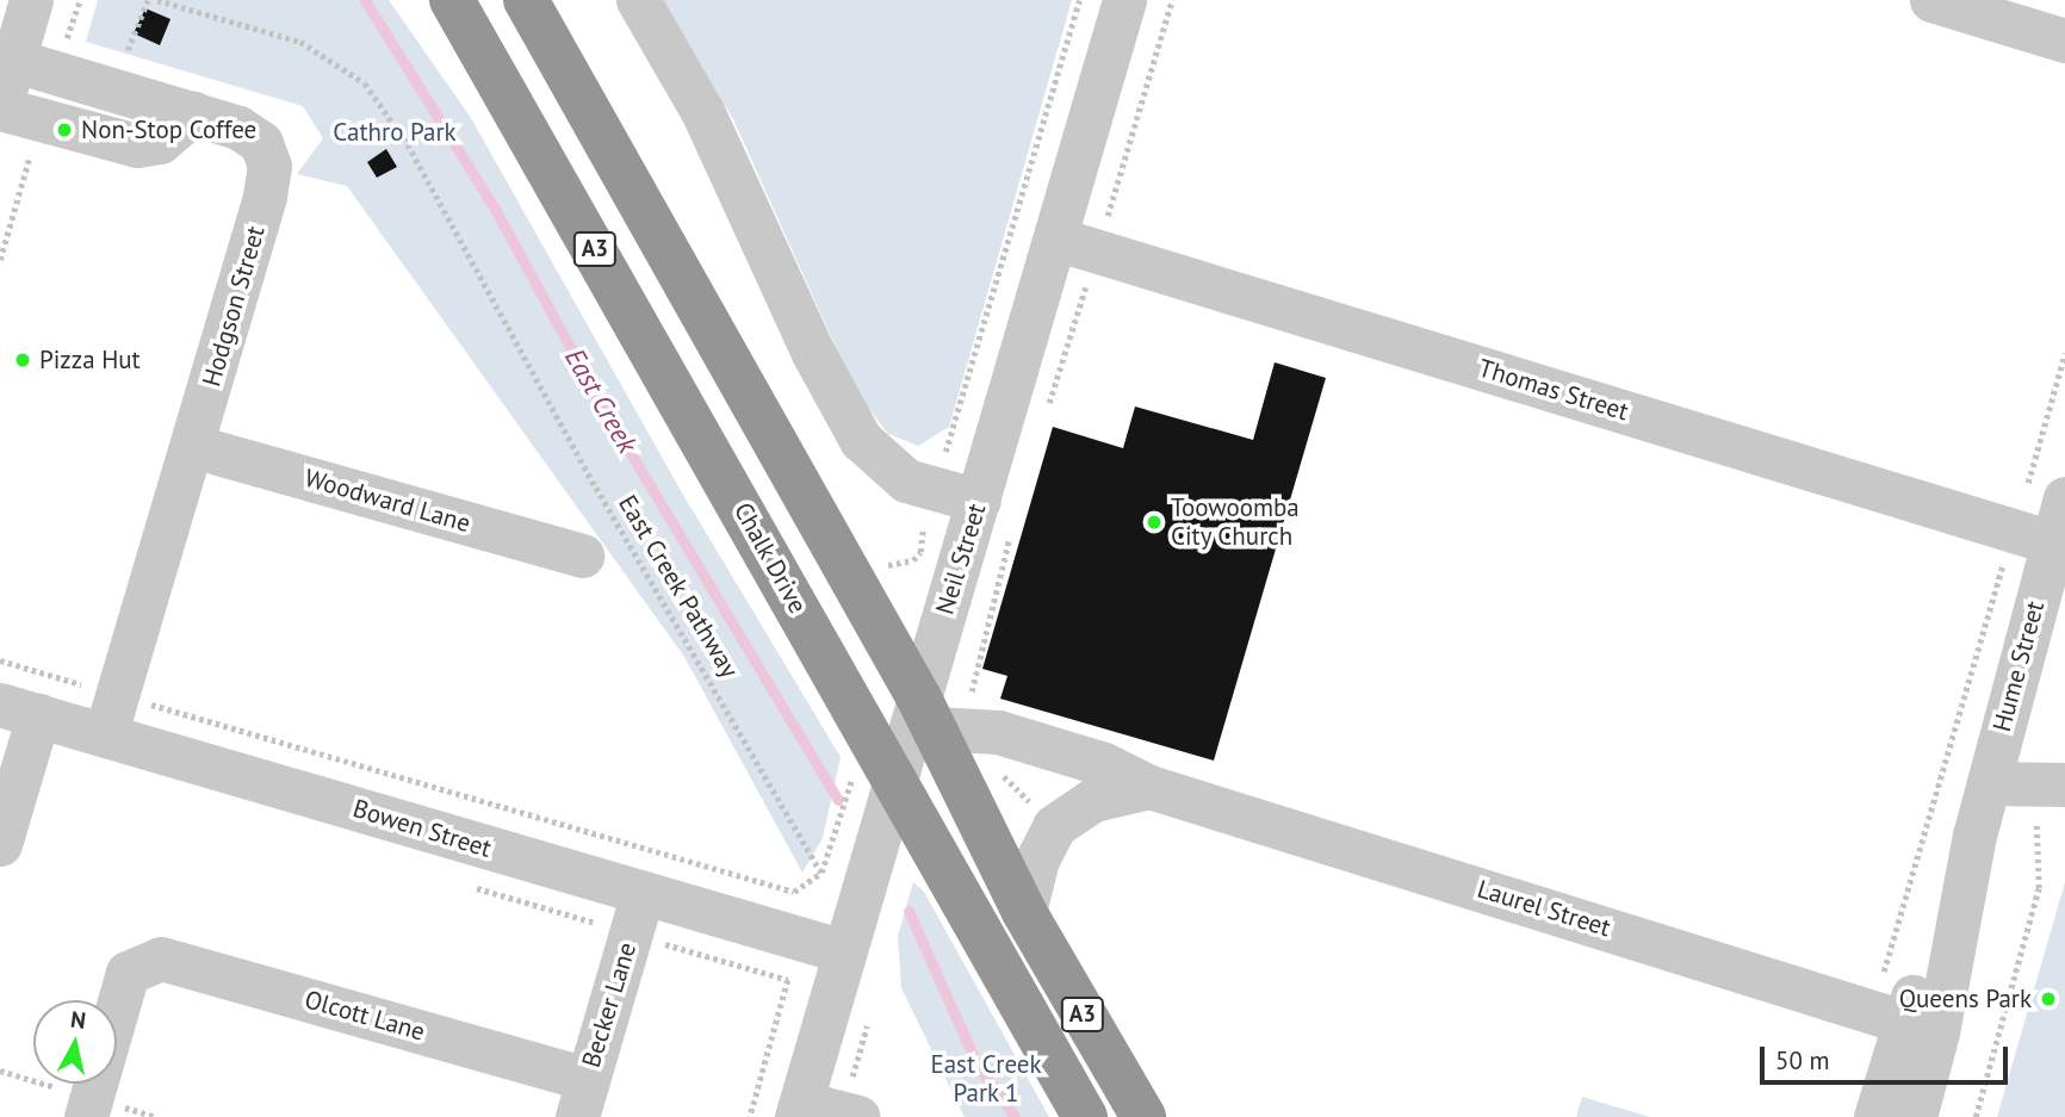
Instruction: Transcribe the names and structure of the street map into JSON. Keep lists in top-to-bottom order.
{
  "streets": {
    "highway": ["A3", "Chalk Drive"],
    "street": [
      "Hodgson Street",
      "Thomas Street",
      "Woodward Lane",
      "Neil Street",
      "Hume Street",
      "Bowen Street",
      "Laurel Street",
      "Becker Lane",
      "Olcott Lane"
    ],
    "path": ["East Creek Pathway"]
  },
  "crossings": [
    ["A3", "Neil Street"],
    ["A3", "Laurel Street"],
    ["Hodgson Street", "Woodward Lane"],
    ["Hodgson Street", "Bowen Street"],
    ["Thomas Street", "Neil Street"],
    ["Thomas Street", "Hume Street"],
    ["Chalk Drive", "Neil Street"],
    ["Neil Street", "Bowen Street"],
    ["Neil Street", "Laurel Street"],
    ["Hume Street", "Laurel Street"],
    ["Bowen Street", "Becker Lane"],
    ["Becker Lane", "Olcott Lane"]
  ],
  "water": ["East Creek"],
  "parks": ["Cathro Park", "East Creek Park 1"],
  "places": [
    "Non-Stop Coffee",
    "Pizza Hut",
    "Toowoomba City Church",
    "Queens Park"
  ],
  "scale_bar": "50 m",
  "north": "top"
}
